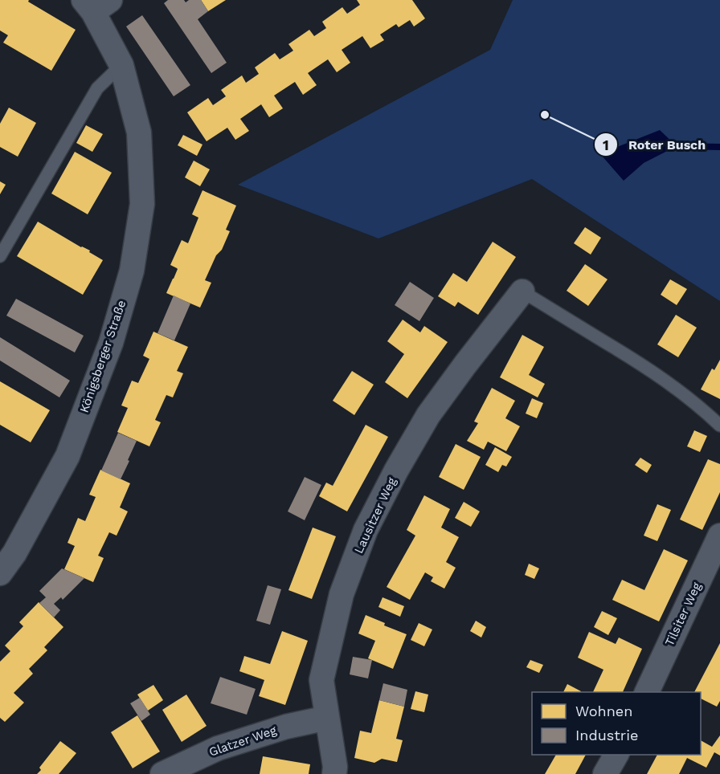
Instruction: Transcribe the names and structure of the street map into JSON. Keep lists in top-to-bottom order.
{
  "streets": {
    "street": [
      "Königsberger Straße",
      "Lausitzer Weg",
      "Tilsiter Weg",
      "Glatzer Weg"
    ]
  },
  "crossings": [
    ["Lausitzer Weg", "Glatzer Weg"]
  ],
  "places": ["Roter Busch"],
  "legend": ["Wohnen", "Industrie"]
}
